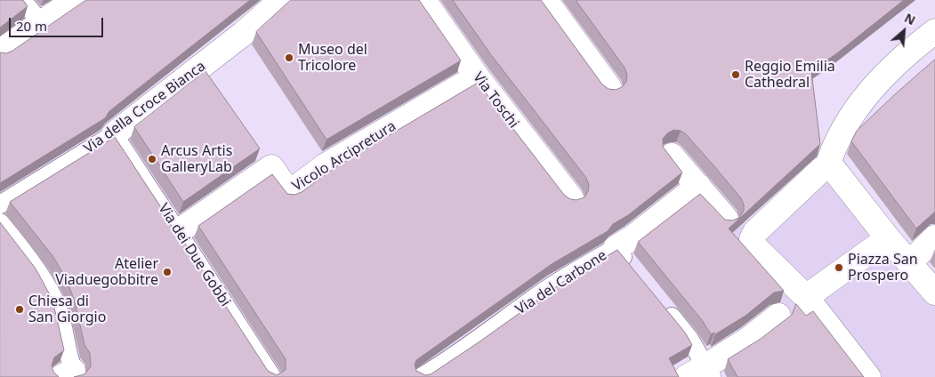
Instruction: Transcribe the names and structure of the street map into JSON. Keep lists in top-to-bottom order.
{
  "streets": {
    "street": [
      "Via Toschi",
      "Via della Croce Bianca",
      "Vicolo Arcipretura",
      "Via del Carbone"
    ],
    "lane": ["Via dei Due Gobbi"]
  },
  "crossings": [
    ["Via Toschi", "Vicolo Arcipretura"],
    ["Via della Croce Bianca", "Via dei Due Gobbi"],
    ["Vicolo Arcipretura", "Via dei Due Gobbi"]
  ],
  "places": [
    "Museo del Tricolore",
    "Reggio Emilia Cathedral",
    "Arcus Artis GalleryLab",
    "Piazza San Prospero",
    "Atelier Viaduegobbitre",
    "Chiesa di San Giorgio"
  ],
  "scale_bar": "20 m",
  "north": "top right"
}
